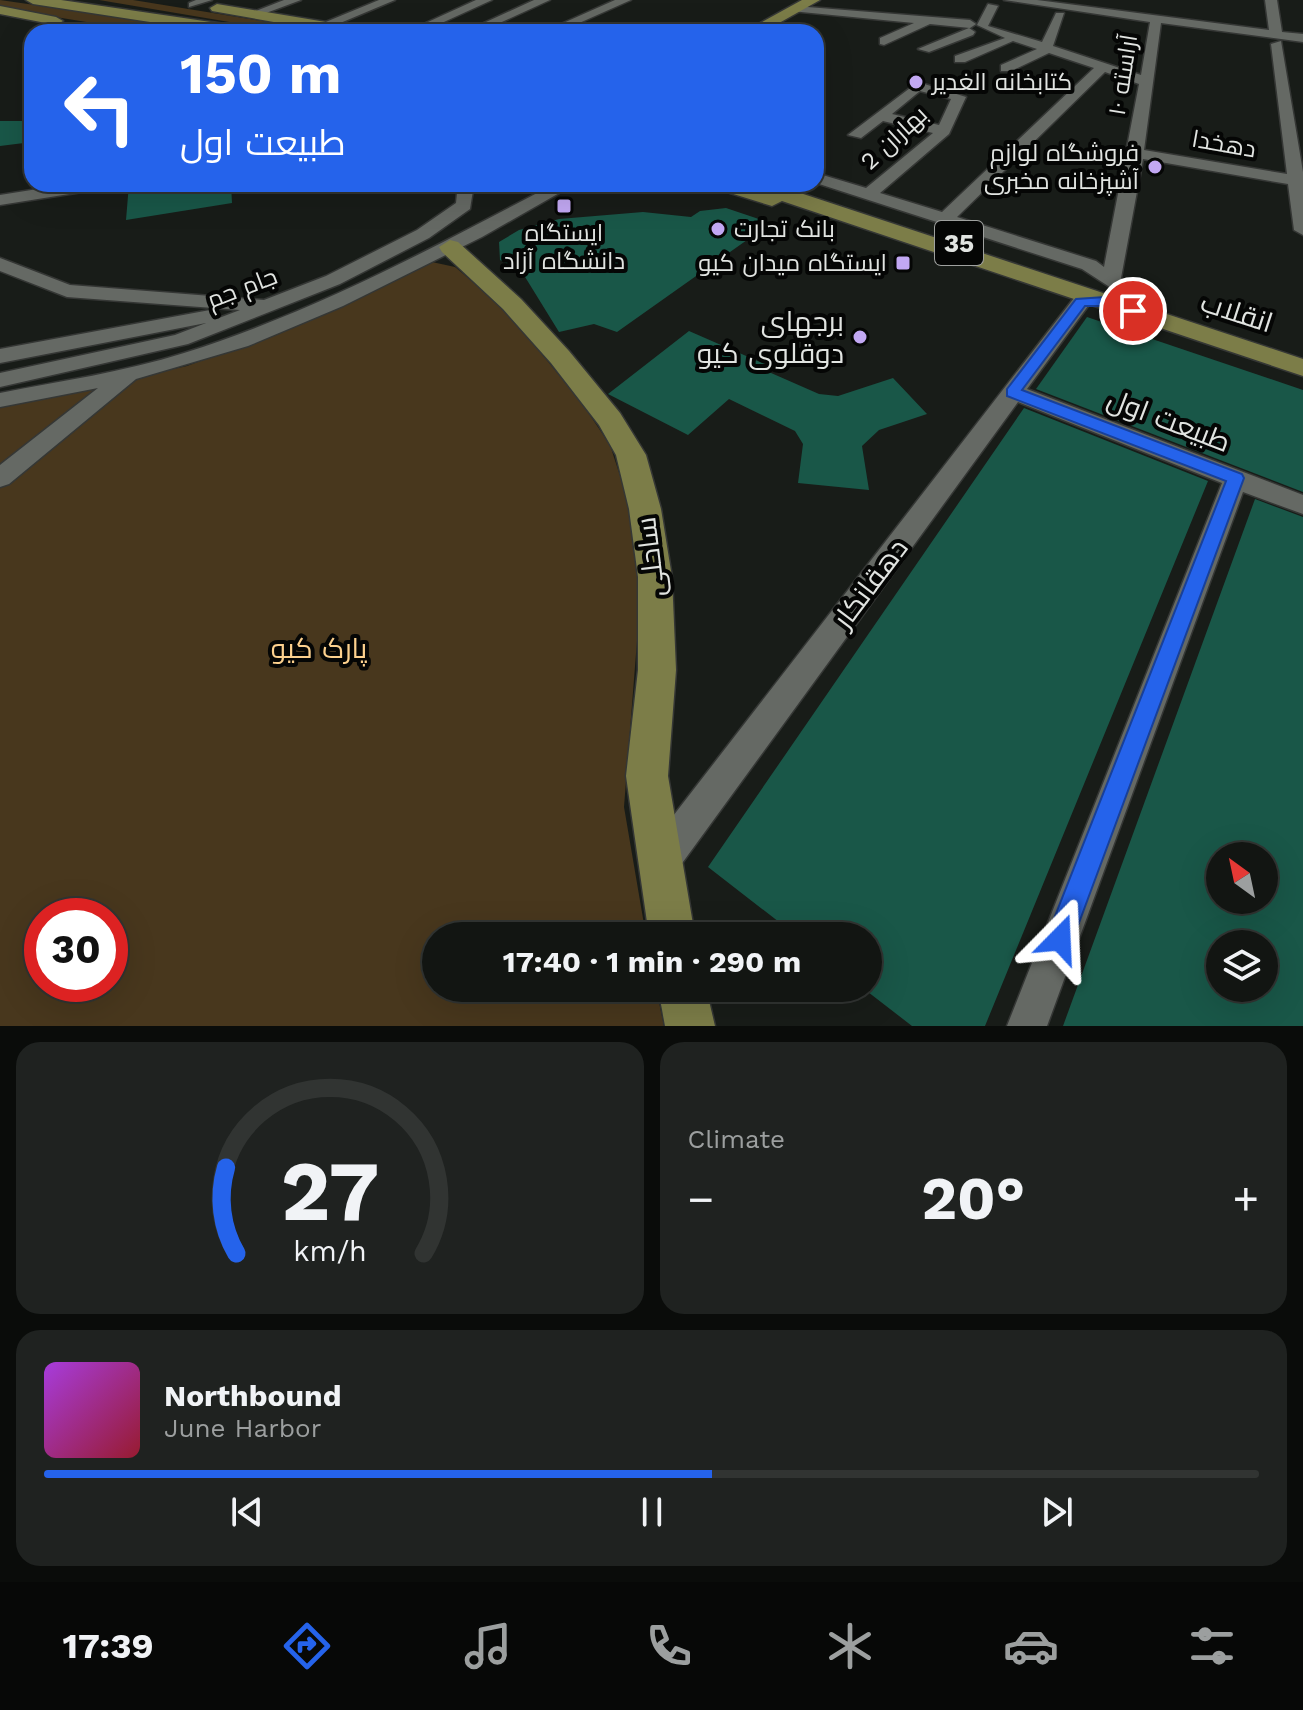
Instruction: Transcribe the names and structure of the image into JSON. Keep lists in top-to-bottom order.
{
  "streets": {
    "main road": ["35", "انقلاب", "ساحلی"],
    "street": [
      "آراسته ۱۰",
      "بهاران 2",
      "دهخدا",
      "جام جم",
      "طبیعت اول",
      "دهقانکار"
    ]
  },
  "crossings": [
    ["آراسته ۱۰", "دهخدا"],
    ["آراسته ۱۰", "35"],
    ["آراسته ۱۰", "انقلاب"],
    ["آراسته ۱۰", "دهقانکار"],
    ["35", "انقلاب"],
    ["35", "دهقانکار"],
    ["جام جم", "ساحلی"],
    ["انقلاب", "دهقانکار"],
    ["طبیعت اول", "دهقانکار"],
    ["ساحلی", "دهقانکار"]
  ],
  "parks": ["پارک کیو"],
  "places": {
    "other": [
      "کتابخانه الغدیر",
      "فروشگاه لوازم آشپزخانه مخبری",
      "بانک تجارت",
      "برجهای دوقلوی کیو"
    ],
    "transit": ["ایستگاه دانشگاه آزاد", "ایستگاه میدان کیو"]
  },
  "north": "top left",
  "page": {
    "turn": ["150 m", "طبیعت اول"],
    "limit": "30",
    "trip": "17:40 · 1 min · 290 m",
    "tile": "Climate",
    "heat": ["−", "20°", "+"],
    "song": ["Northbound", "June Harbor"],
    "tabs": "17:39",
    "gauge": ["27", "km/h"]
  }
}
